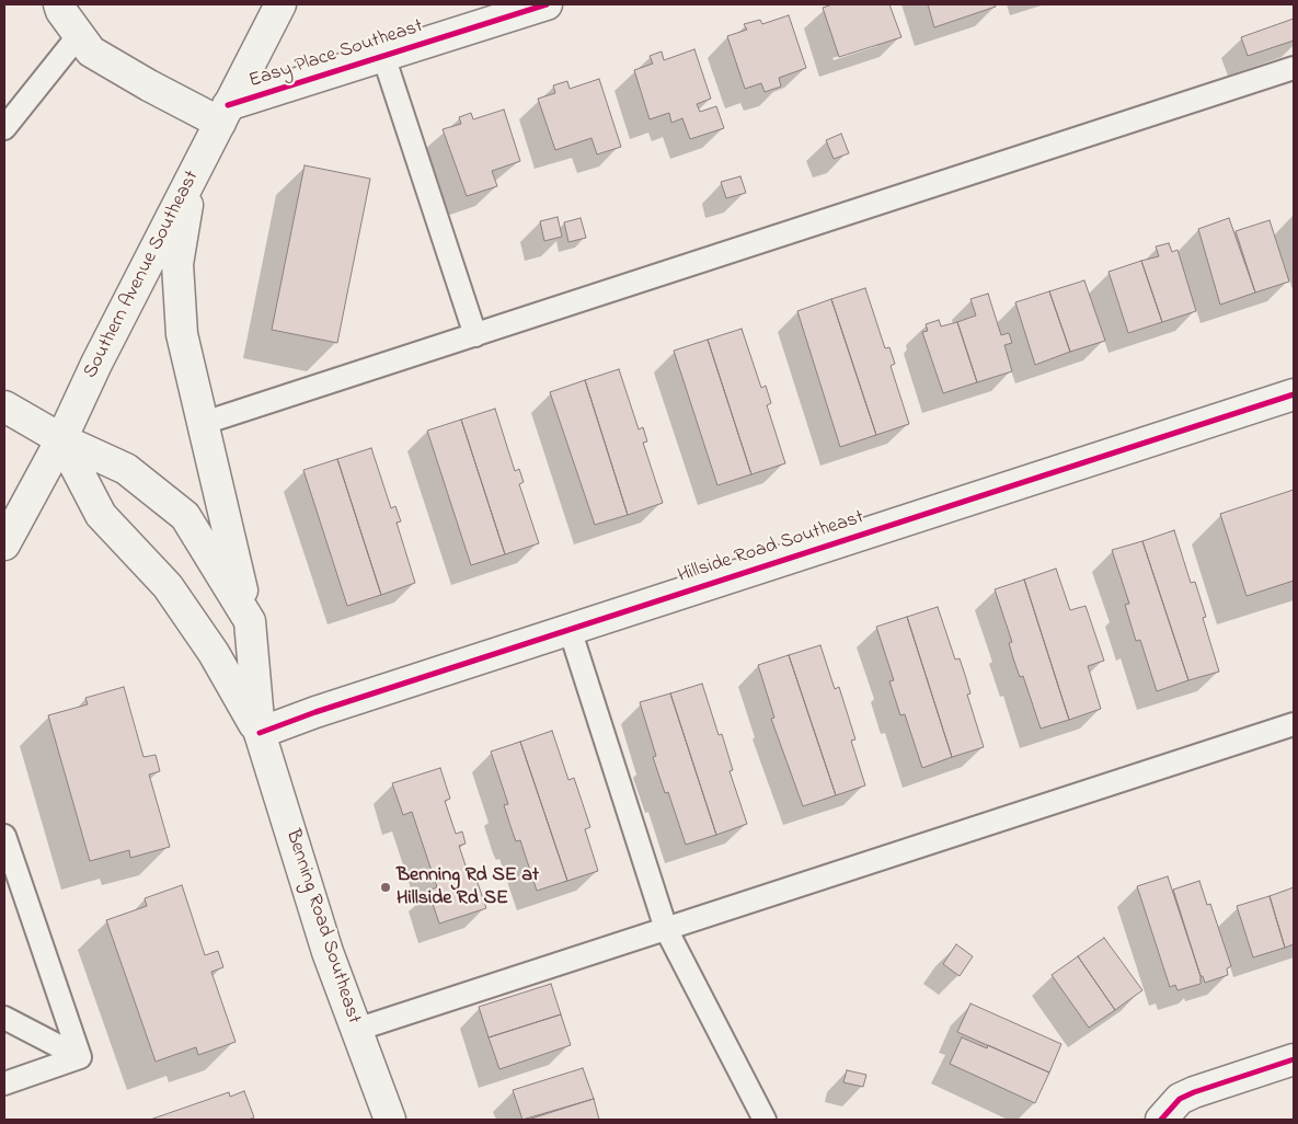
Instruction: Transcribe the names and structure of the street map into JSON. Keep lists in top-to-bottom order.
{
  "streets": {
    "main road": [
      "Easy Place Southeast",
      "Southern Avenue Southeast",
      "Hillside Road Southeast",
      "Benning Road Southeast"
    ]
  },
  "crossings": [
    ["Easy Place Southeast", "Southern Avenue Southeast"],
    ["Southern Avenue Southeast", "Benning Road Southeast"],
    ["Hillside Road Southeast", "Benning Road Southeast"]
  ],
  "places": ["Benning Rd SE at Hillside Rd SE"]
}
